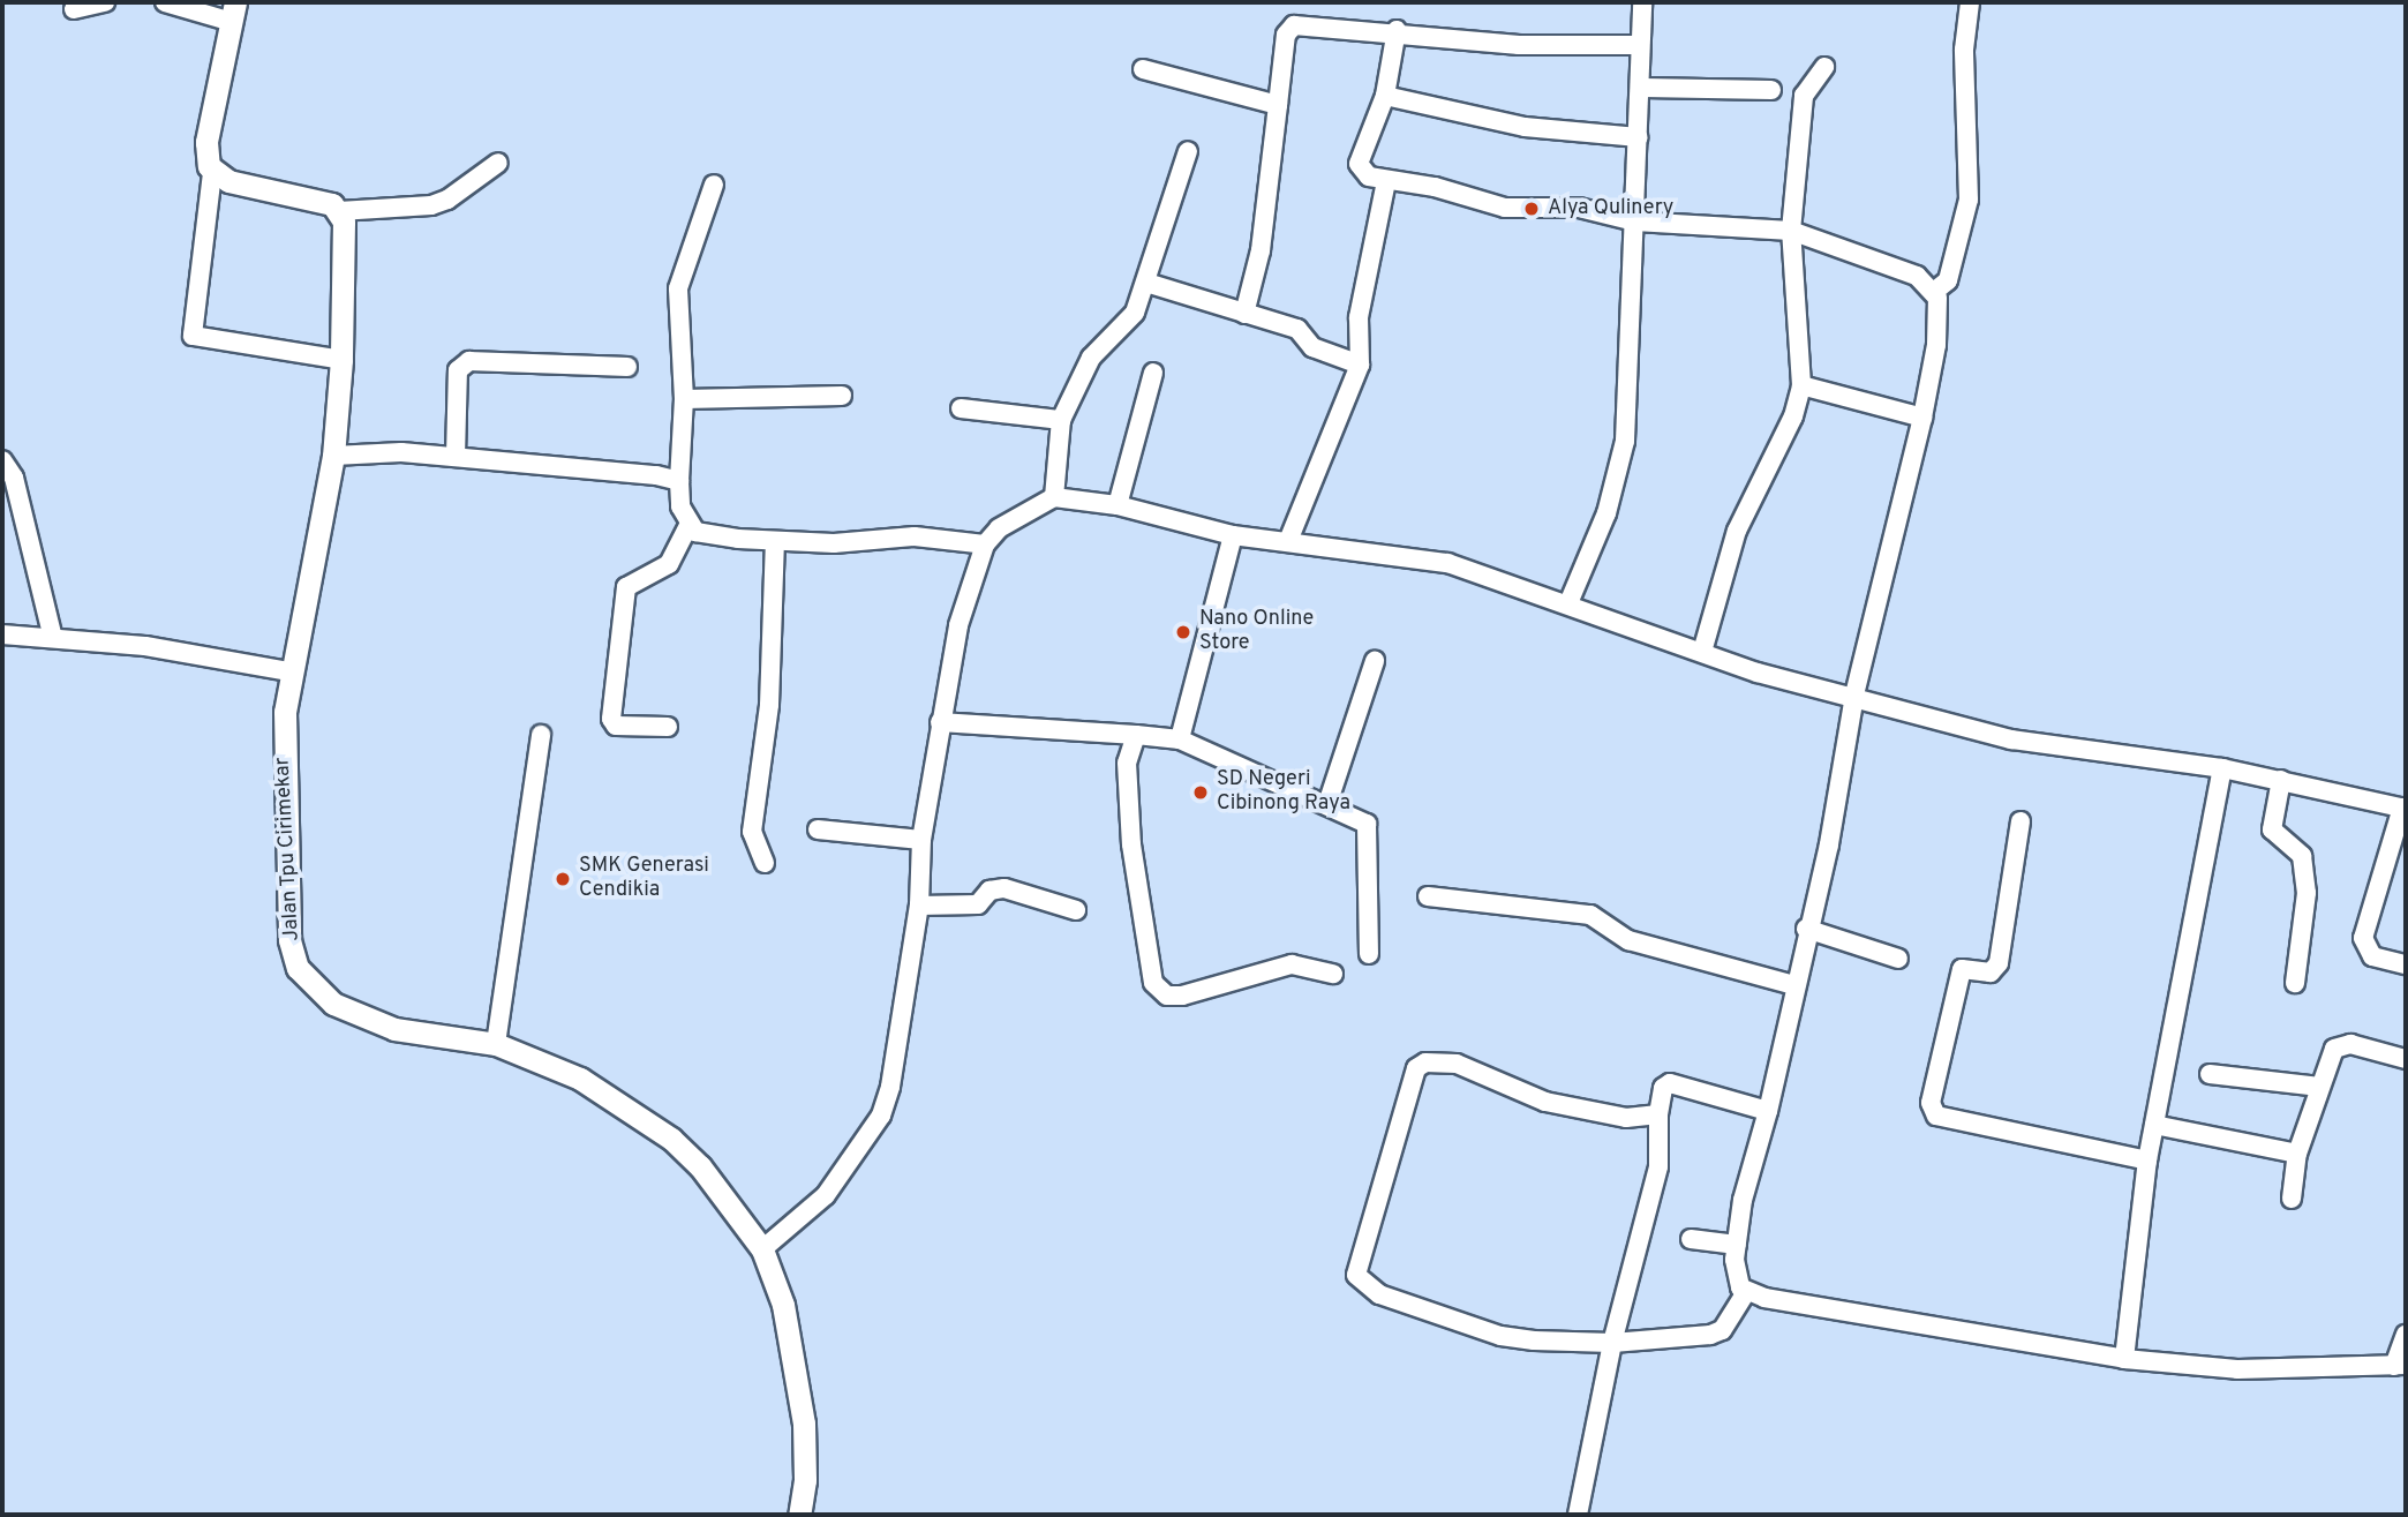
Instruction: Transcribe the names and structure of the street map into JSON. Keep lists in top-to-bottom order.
{
  "streets": {
    "street": ["Jalan Tpu Cirimekar"]
  },
  "places": [
    "Alya Qulinery",
    "Nano Online Store",
    "SD Negeri Cibinong Raya",
    "SMK Generasi Cendikia"
  ]
}
